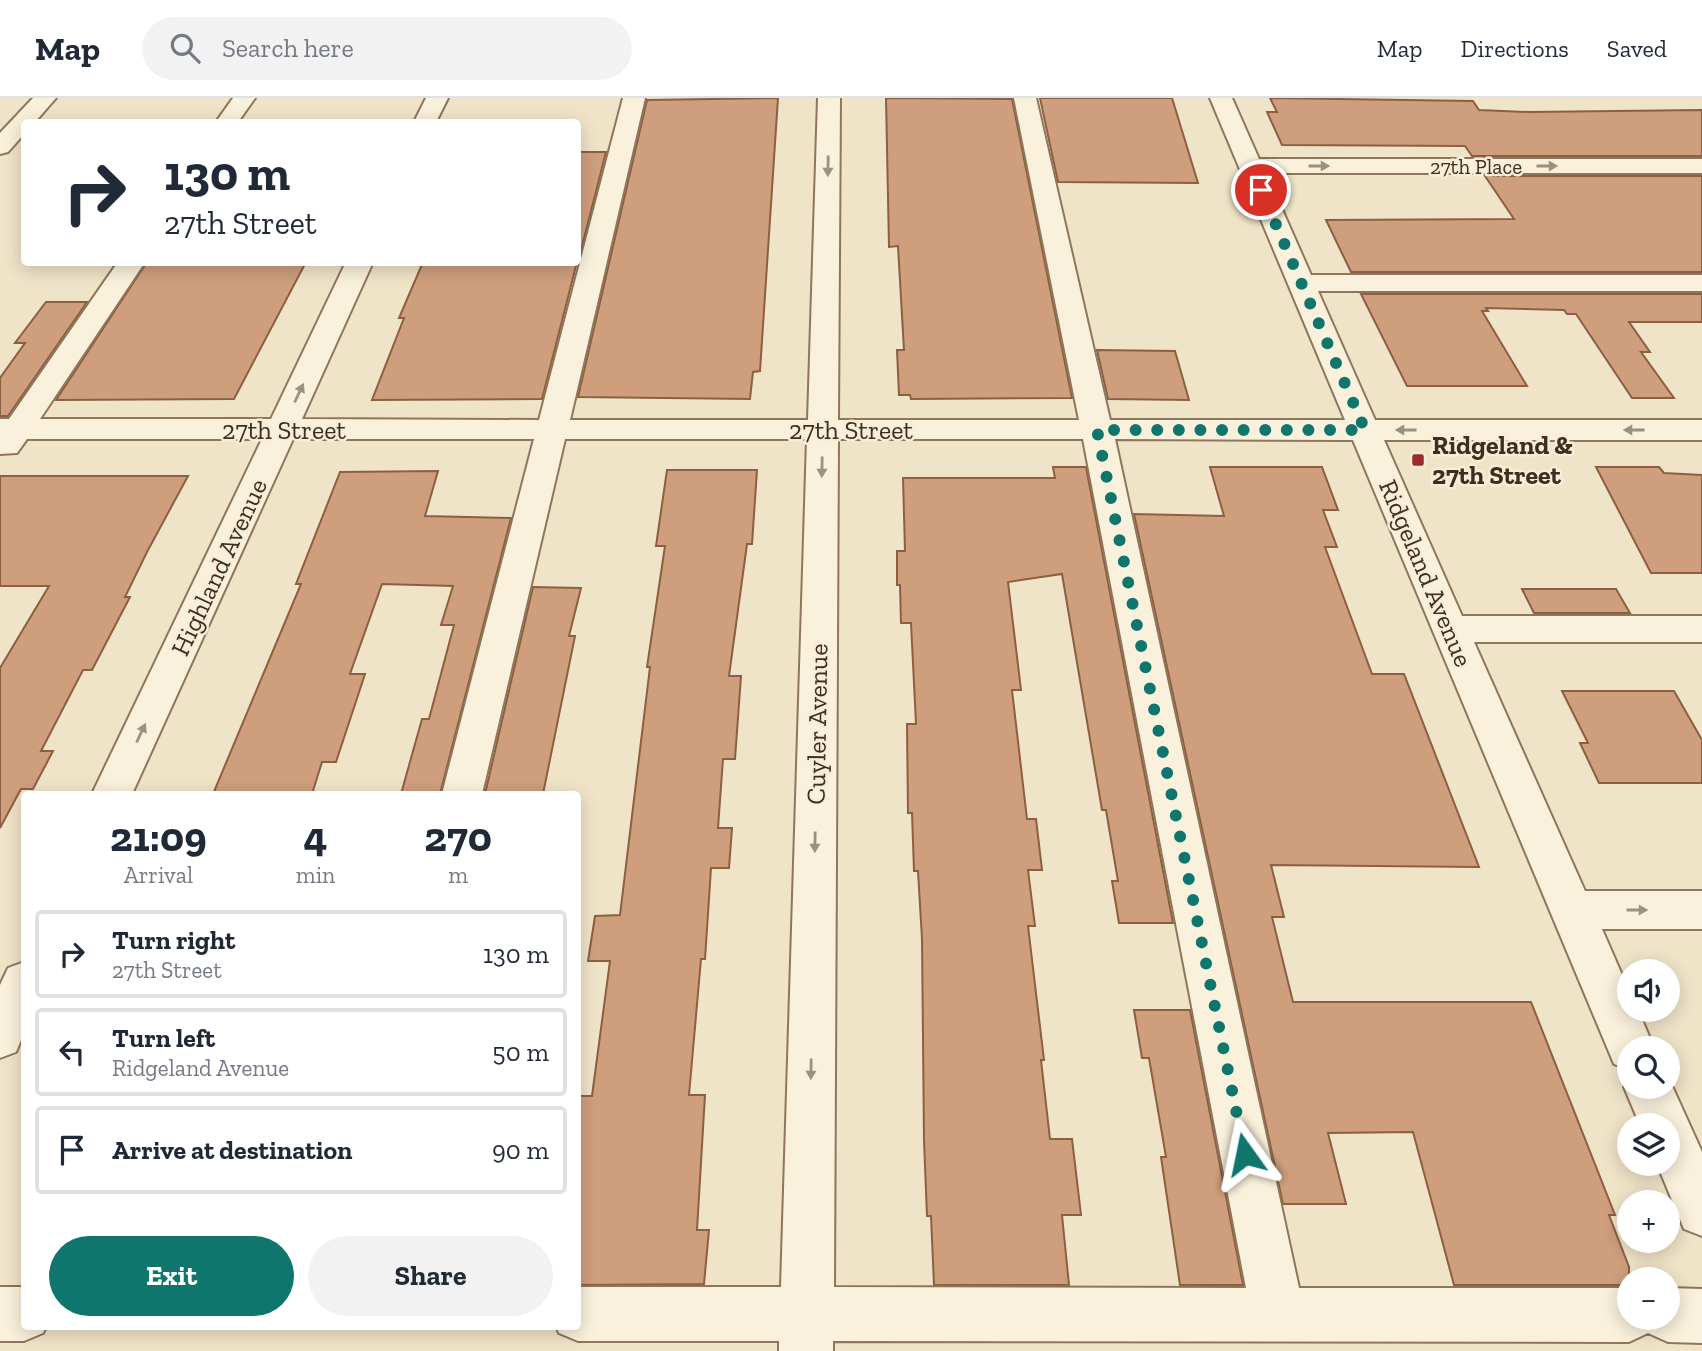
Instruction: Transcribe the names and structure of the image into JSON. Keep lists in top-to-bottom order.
{
  "streets": {
    "street": [
      "27th Place",
      "27th Street",
      "Highland Avenue",
      "Ridgeland Avenue",
      "Cuyler Avenue"
    ]
  },
  "crossings": [
    ["27th Place", "Ridgeland Avenue"],
    ["27th Street", "Highland Avenue"],
    ["27th Street", "Ridgeland Avenue"],
    ["27th Street", "Cuyler Avenue"]
  ],
  "places": {
    "transit": ["Ridgeland & 27th Street"]
  },
  "page": {
    "header": "Map",
    "search": "Search here",
    "nav": ["Map", "Directions", "Saved"],
    "turn": ["130 m", "27th Street"],
    "eta": [
      "21:09",
      "Arrival",
      "4",
      "min",
      "270",
      "m"
    ],
    "list": [
      {
        "name": "Turn right",
        "note": "27th Street",
        "value": "130 m"
      },
      {
        "name": "Turn left",
        "note": "Ridgeland Avenue",
        "value": "50 m"
      },
      {
        "name": "Arrive at destination",
        "value": "90 m"
      }
    ],
    "map_buttons": ["+", "−"],
    "buttons": ["Exit", "Share"]
  }
}
